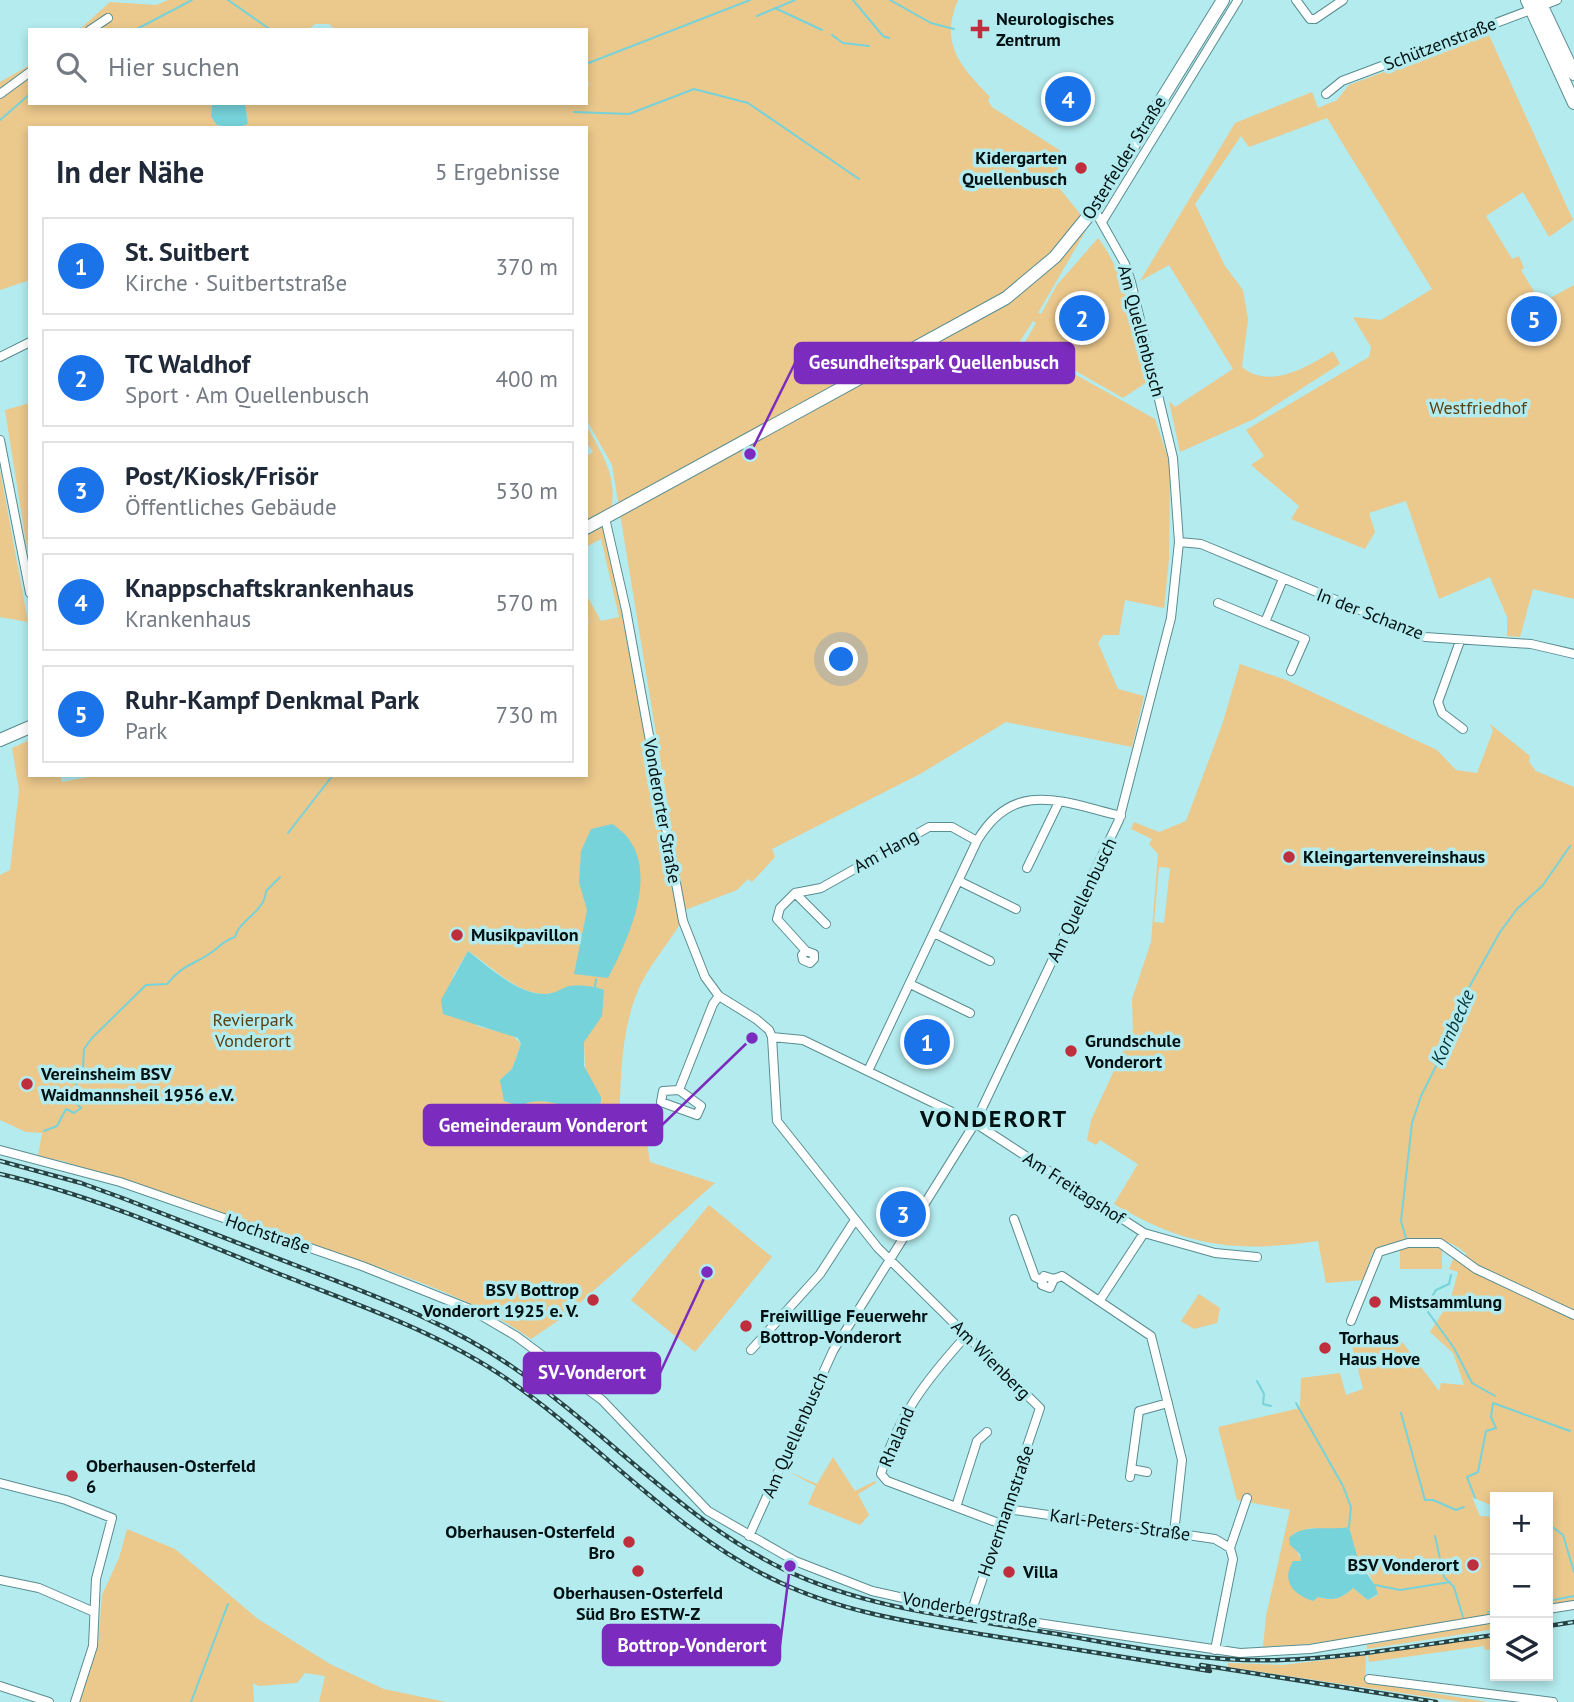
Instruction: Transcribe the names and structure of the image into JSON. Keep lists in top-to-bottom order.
{
  "streets": {
    "main road": ["Osterfelder Straße"],
    "street": [
      "Schützenstraße",
      "Am Quellenbusch",
      "In der Schanze",
      "Vonderorter Straße",
      "Am Hang",
      "Am Freitagshof",
      "Hochstraße",
      "Am Wienberg",
      "Rhaland",
      "Hovermannstraße",
      "Karl-Peters-Straße",
      "Vonderbergstraße"
    ]
  },
  "crossings": [
    ["Osterfelder Straße", "Am Quellenbusch"],
    ["Osterfelder Straße", "Vonderorter Straße"],
    ["Am Quellenbusch", "In der Schanze"],
    ["Am Quellenbusch", "Am Freitagshof"],
    ["Am Quellenbusch", "Am Wienberg"],
    ["Am Quellenbusch", "Vonderbergstraße"],
    ["Am Freitagshof", "Am Wienberg"],
    ["Hochstraße", "Vonderbergstraße"],
    ["Am Wienberg", "Rhaland"],
    ["Am Wienberg", "Hovermannstraße"],
    ["Rhaland", "Hovermannstraße"],
    ["Hovermannstraße", "Karl-Peters-Straße"],
    ["Hovermannstraße", "Vonderbergstraße"]
  ],
  "districts": ["VONDERORT"],
  "water": ["Kornbecke"],
  "parks": ["Westfriedhof", "Revierpark Vonderort"],
  "places": {
    "health": ["Neurologisches Zentrum"],
    "other": [
      "Kidergarten Quellenbusch",
      "Gesundheitspark Quellenbusch",
      "Kleingartenvereinshaus",
      "Musikpavillon",
      "Gemeinderaum Vonderort",
      "Grundschule Vonderort",
      "Vereinsheim BSV Waidmannsheil 1956 e.V.",
      "SV-Vonderort",
      "BSV Bottrop Vonderort 1925 e. V.",
      "Mistsammlung",
      "Freiwillige Feuerwehr Bottrop-Vonderort",
      "Torhaus Haus Hove",
      "Oberhausen-Osterfeld 6",
      "Oberhausen-Osterfeld Bro",
      "BSV Vonderort",
      "Bottrop-Vonderort",
      "Oberhausen-Osterfeld Süd Bro ESTW-Z",
      "Villa"
    ]
  },
  "page": {
    "search": "Hier suchen",
    "pins": [
      "4",
      "2",
      "5",
      "1",
      "3"
    ],
    "heading": ["In der Nähe", "5 Ergebnisse"],
    "list": [
      {
        "mark": "1",
        "name": "St. Suitbert",
        "note": "Kirche · Suitbertstraße",
        "value": "370 m"
      },
      {
        "mark": "2",
        "name": "TC Waldhof",
        "note": "Sport · Am Quellenbusch",
        "value": "400 m"
      },
      {
        "mark": "3",
        "name": "Post/Kiosk/Frisör",
        "note": "Öffentliches Gebäude",
        "value": "530 m"
      },
      {
        "mark": "4",
        "name": "Knappschaftskrankenhaus",
        "note": "Krankenhaus",
        "value": "570 m"
      },
      {
        "mark": "5",
        "name": "Ruhr-Kampf Denkmal Park",
        "note": "Park",
        "value": "730 m"
      }
    ],
    "map_buttons": ["+", "−"]
  }
}
